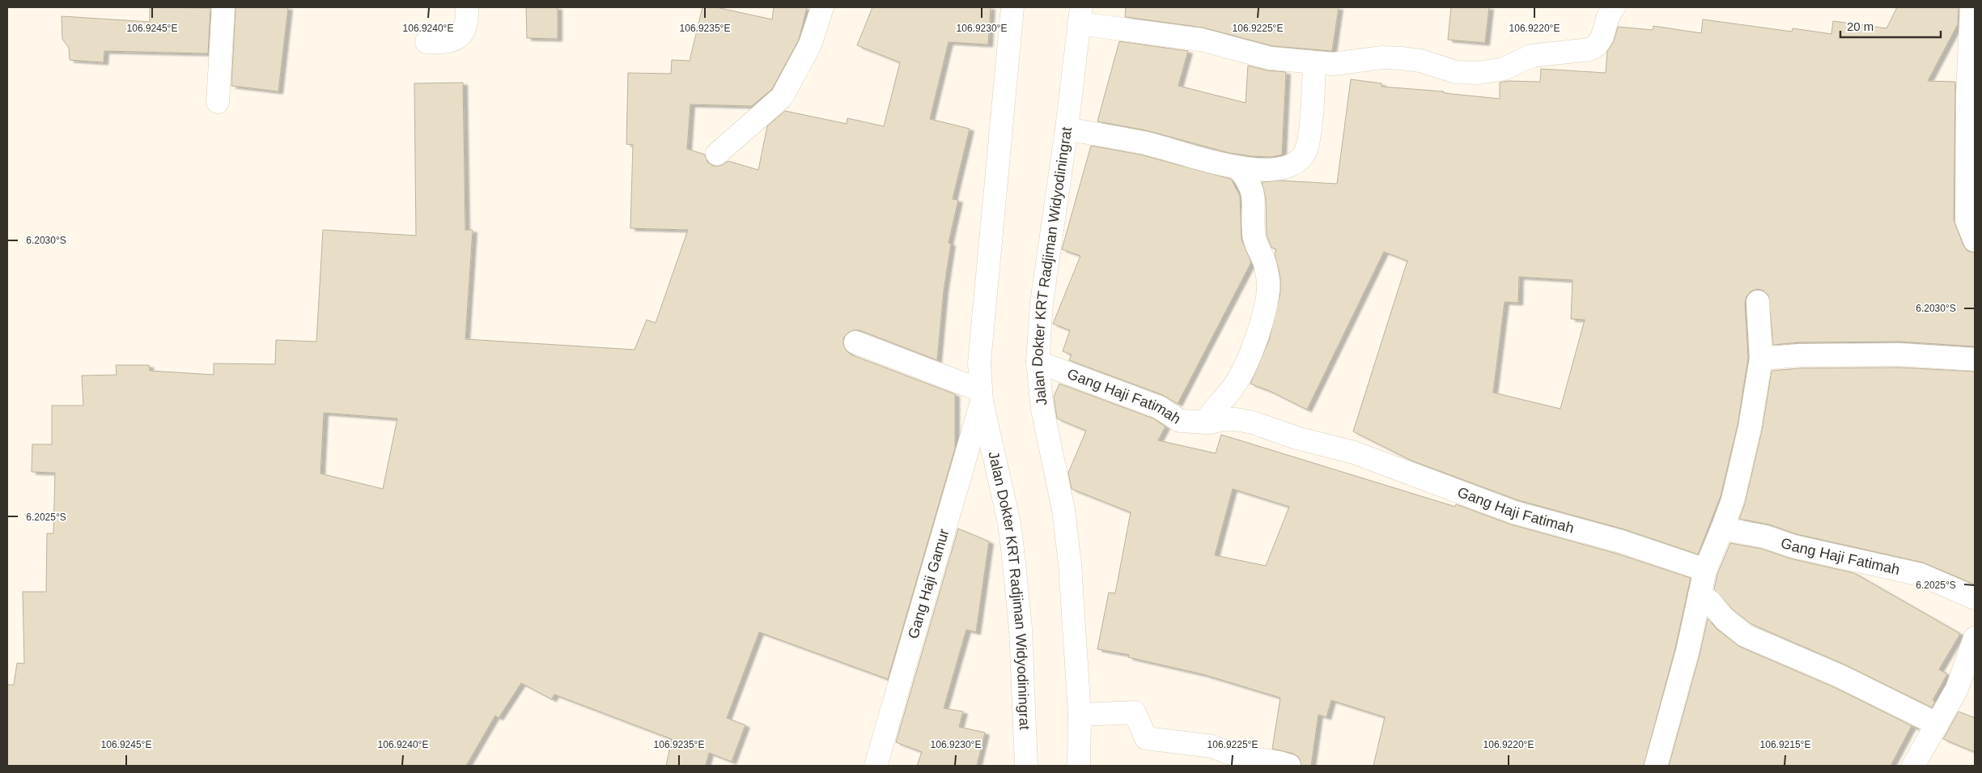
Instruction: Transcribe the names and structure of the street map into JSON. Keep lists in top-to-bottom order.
{
  "streets": {
    "street": ["Jalan Dokter KRT Radjiman Widyodiningrat", "Gang Haji Fatimah", "Gang Haji Gamur"]
  },
  "crossings": [
    ["Jalan Dokter KRT Radjiman Widyodiningrat", "Gang Haji Fatimah"],
    ["Jalan Dokter KRT Radjiman Widyodiningrat", "Gang Haji Gamur"]
  ],
  "scale_bar": "20 m",
  "coordinates": [
    "106.9245°E",
    "106.9240°E",
    "106.9235°E",
    "106.9230°E",
    "106.9225°E",
    "106.9220°E",
    "6.2030°S",
    "6.2025°S",
    "106.9215°E"
  ]
}
